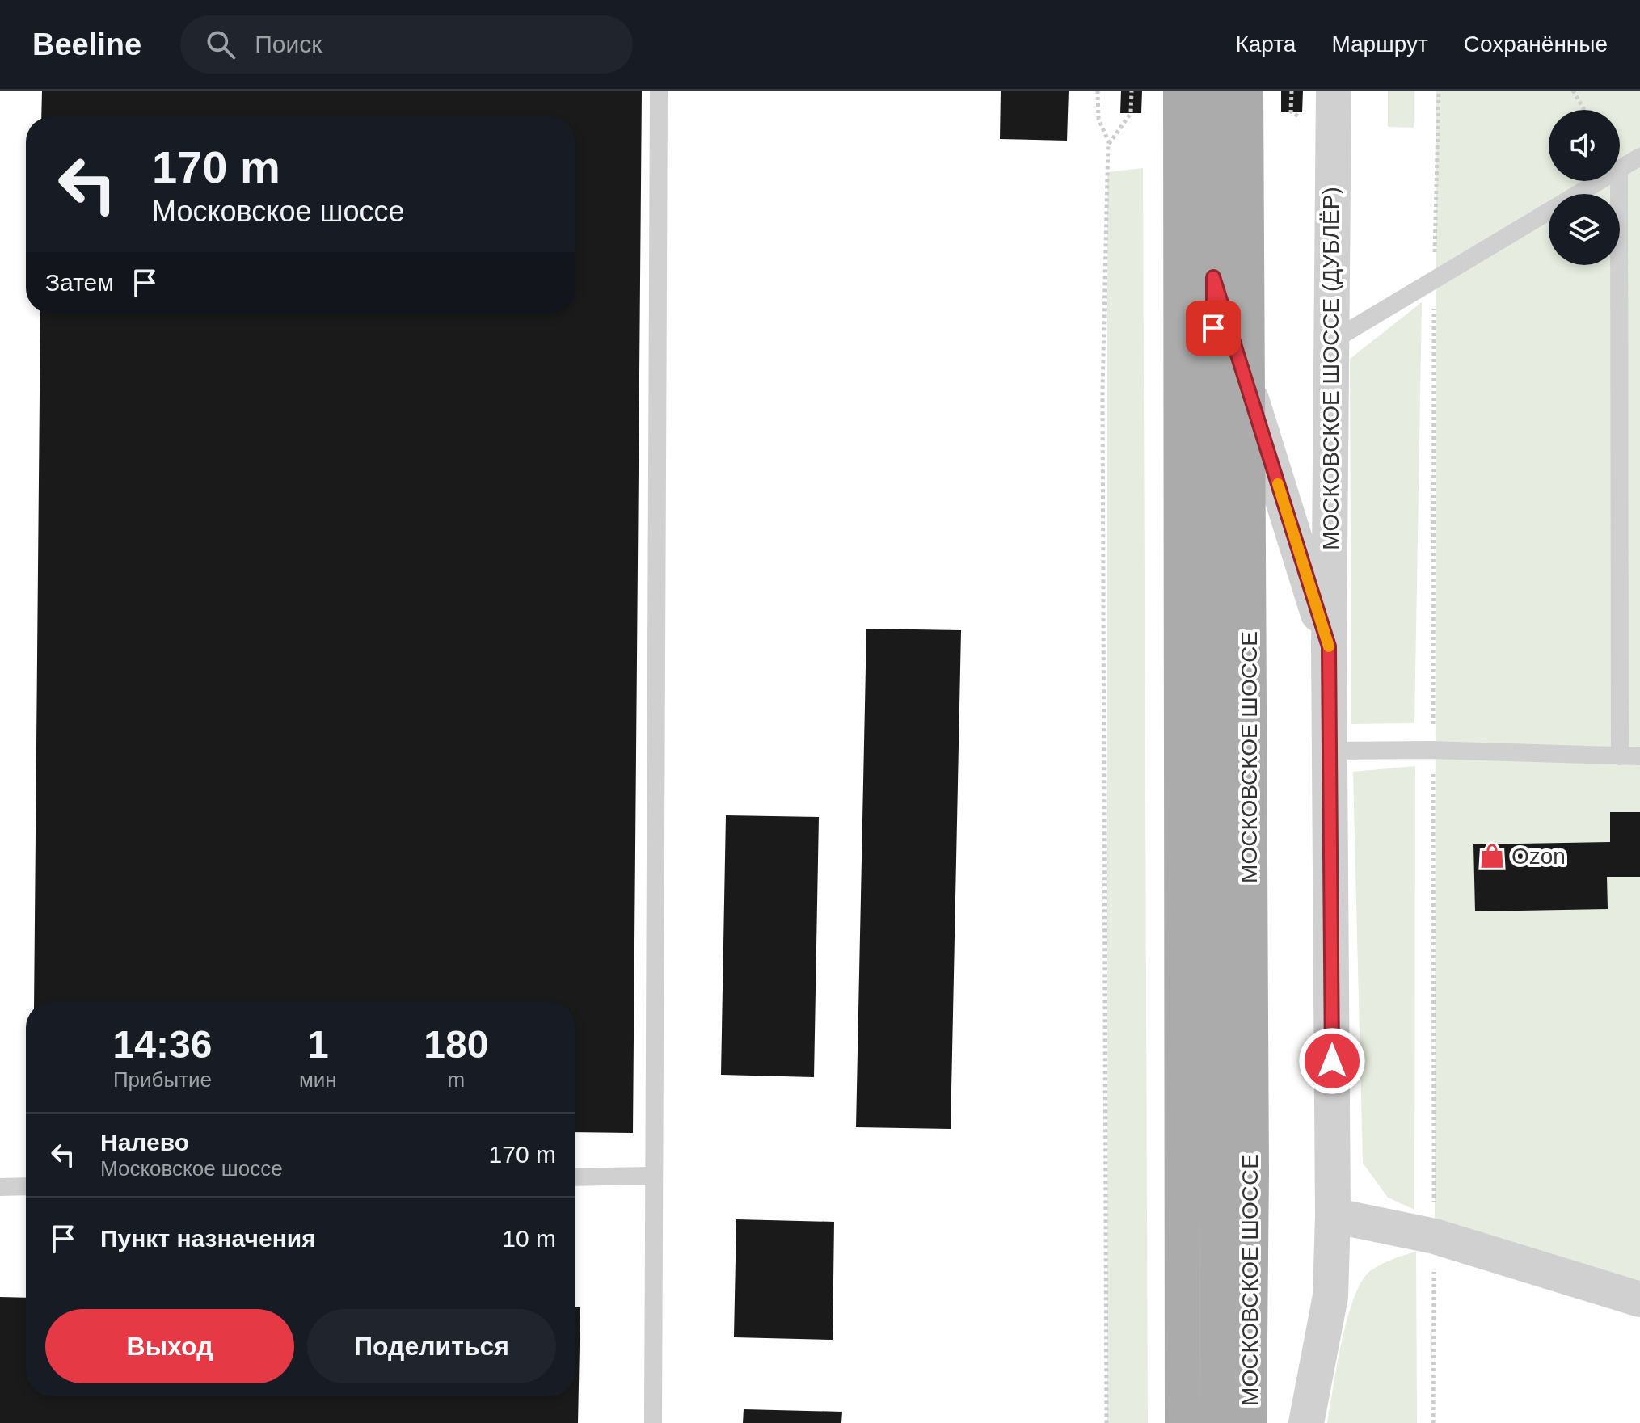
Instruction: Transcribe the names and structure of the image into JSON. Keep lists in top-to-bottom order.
{
  "streets": {
    "main road": ["МОСКОВСКОЕ ШОССЕ"],
    "street": ["МОСКОВСКОЕ ШОССЕ (ДУБЛЁР)"]
  },
  "crossings": [
    ["МОСКОВСКОЕ ШОССЕ (ДУБЛЁР)", "МОСКОВСКОЕ ШОССЕ"]
  ],
  "places": {
    "shop": ["Ozon"]
  },
  "page": {
    "header": "Beeline",
    "search": "Поиск",
    "nav": ["Карта", "Маршрут", "Сохранённые"],
    "turn": ["170 m", "Московское шоссе"],
    "then": "Затем",
    "eta": [
      "14:36",
      "Прибытие",
      "1",
      "мин",
      "180",
      "m"
    ],
    "list": [
      {
        "name": "Налево",
        "note": "Московское шоссе",
        "value": "170 m"
      },
      {
        "name": "Пункт назначения",
        "value": "10 m"
      }
    ],
    "buttons": ["Выход", "Поделиться"]
  }
}
